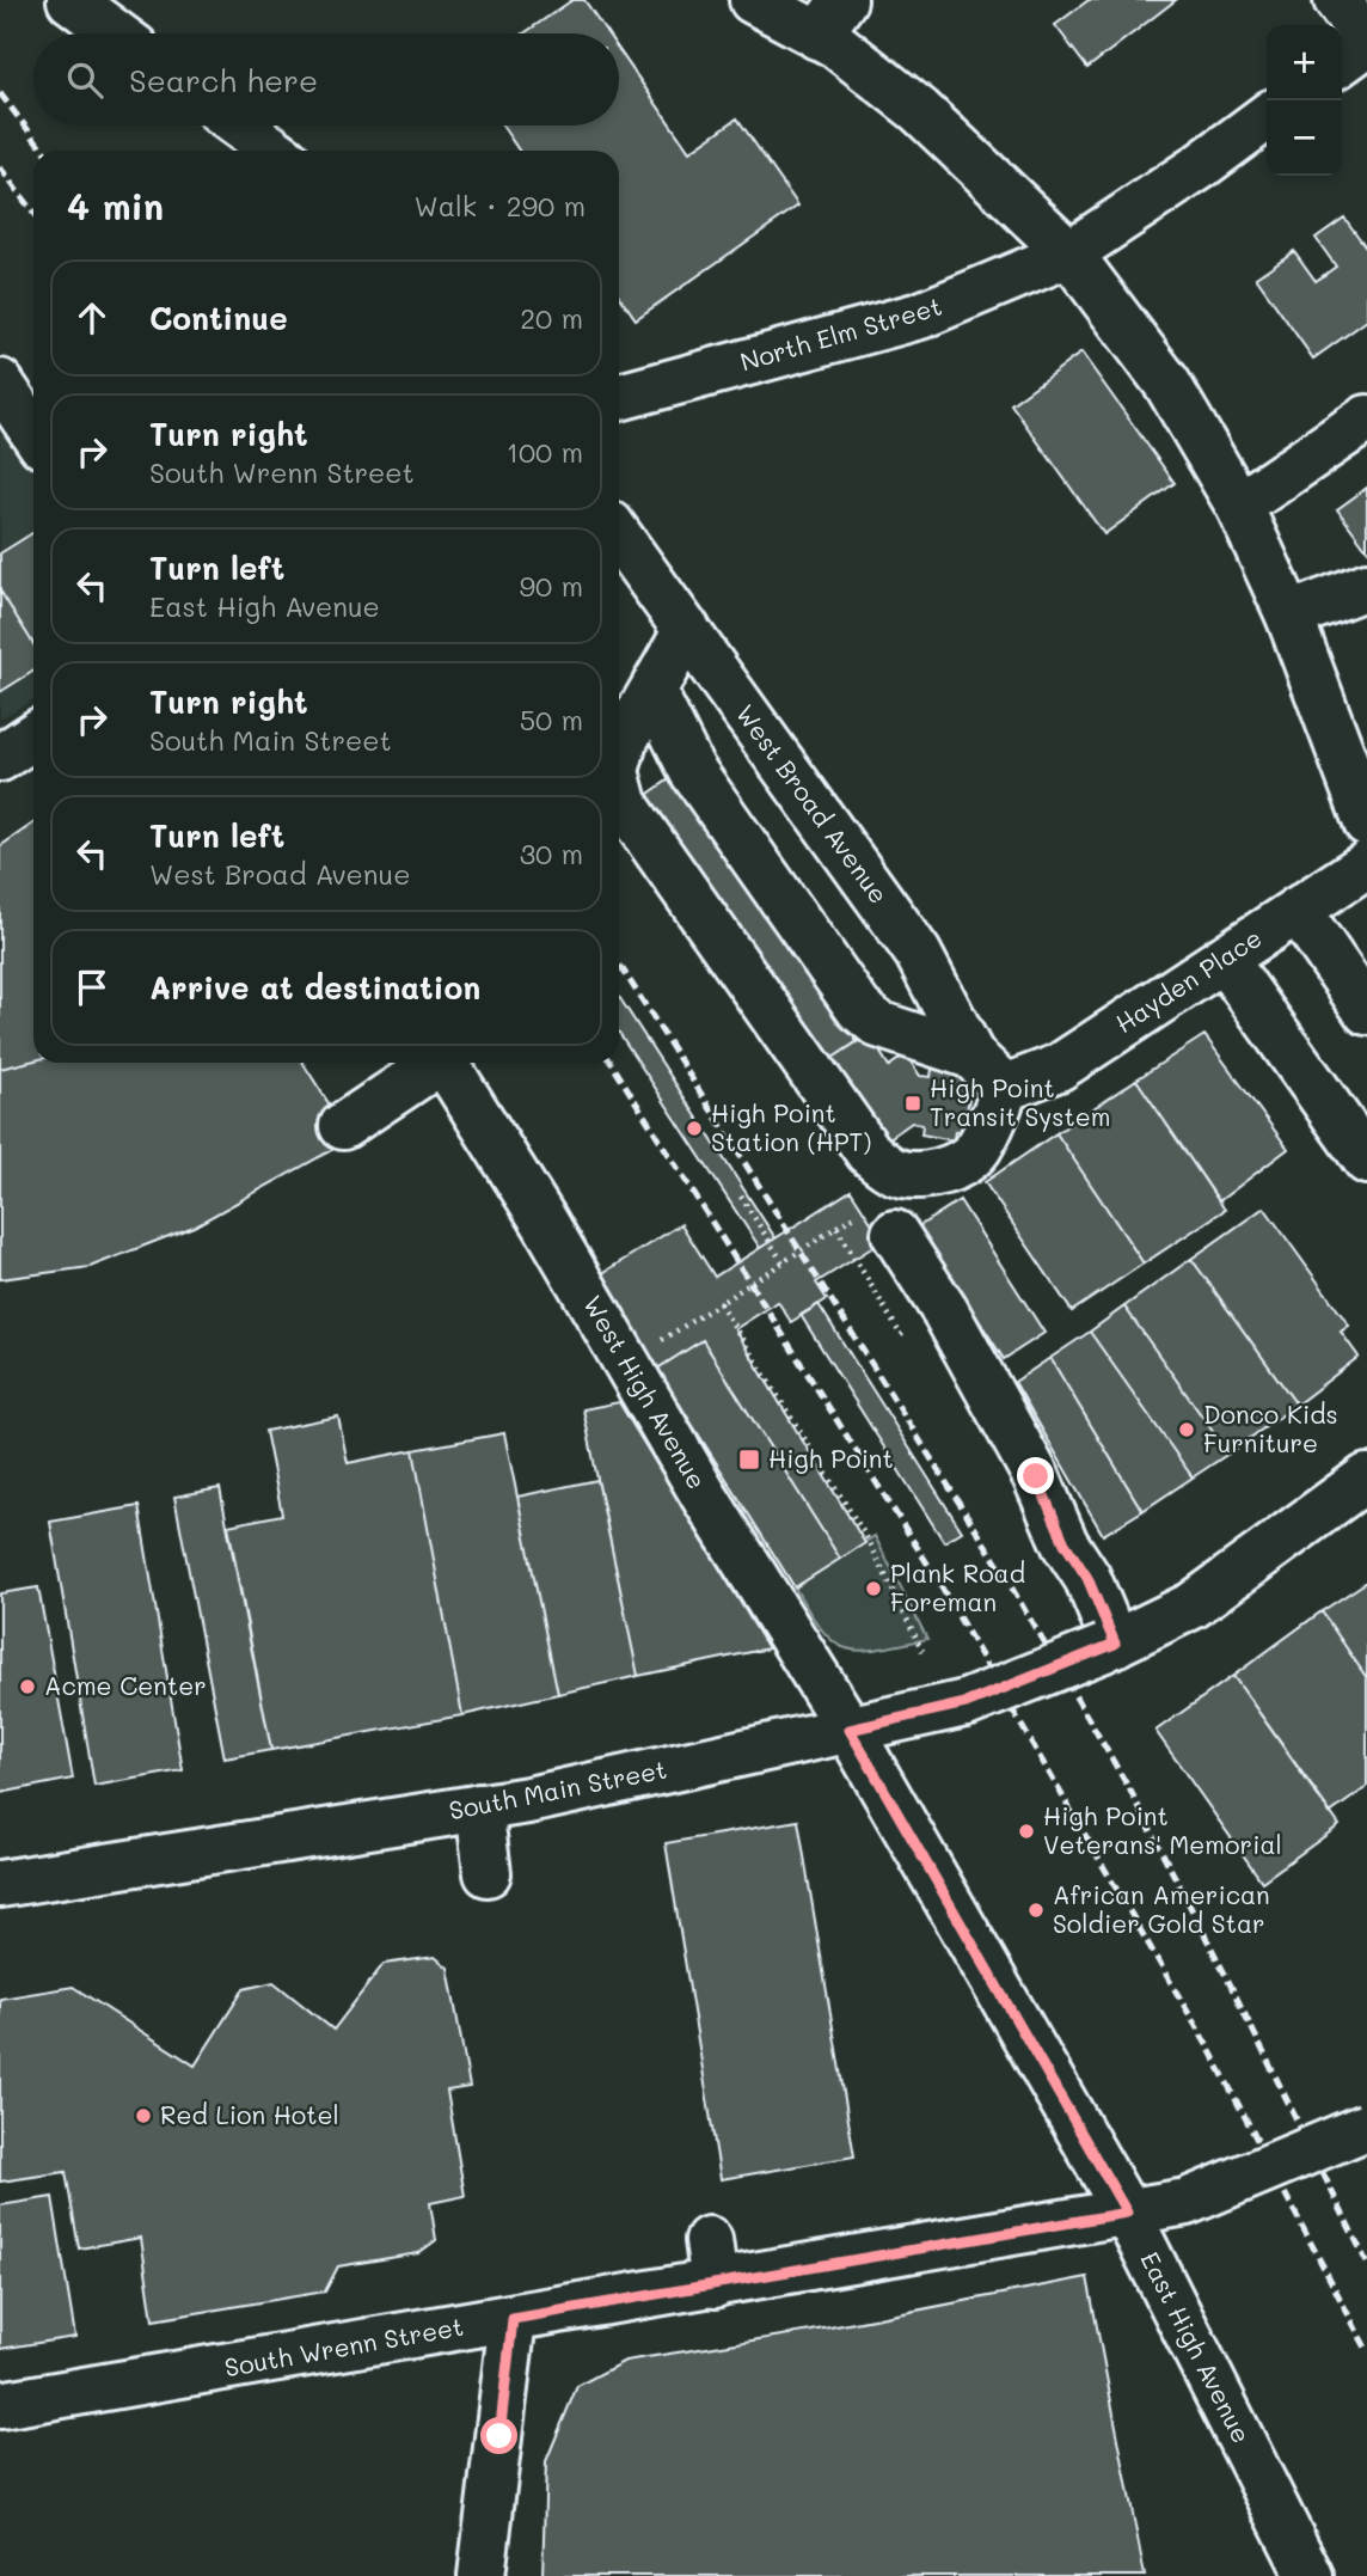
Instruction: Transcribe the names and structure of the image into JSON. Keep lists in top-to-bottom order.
{
  "streets": {
    "street": [
      "North Elm Street",
      "West Broad Avenue",
      "Hayden Place",
      "West High Avenue",
      "South Main Street",
      "South Wrenn Street",
      "East High Avenue"
    ]
  },
  "crossings": [
    ["West Broad Avenue", "Hayden Place"],
    ["West High Avenue", "South Main Street"],
    ["West High Avenue", "East High Avenue"],
    ["South Main Street", "East High Avenue"],
    ["South Wrenn Street", "East High Avenue"]
  ],
  "places": {
    "transit": ["High Point Transit System", "High Point"],
    "other": [
      "High Point Station (HPT)",
      "Donco Kids Furniture",
      "Plank Road Foreman",
      "Acme Center",
      "High Point Veterans' Memorial",
      "African American Soldier Gold Star",
      "Red Lion Hotel"
    ]
  },
  "page": {
    "map_buttons": ["+", "−"],
    "search": "Search here",
    "heading": ["4 min", "Walk · 290 m"],
    "list": [
      ["Continue", "20 m"],
      ["Turn right", "South Wrenn Street", "100 m"],
      ["Turn left", "East High Avenue", "90 m"],
      ["Turn right", "South Main Street", "50 m"],
      ["Turn left", "West Broad Avenue", "30 m"],
      "Arrive at destination"
    ]
  }
}
